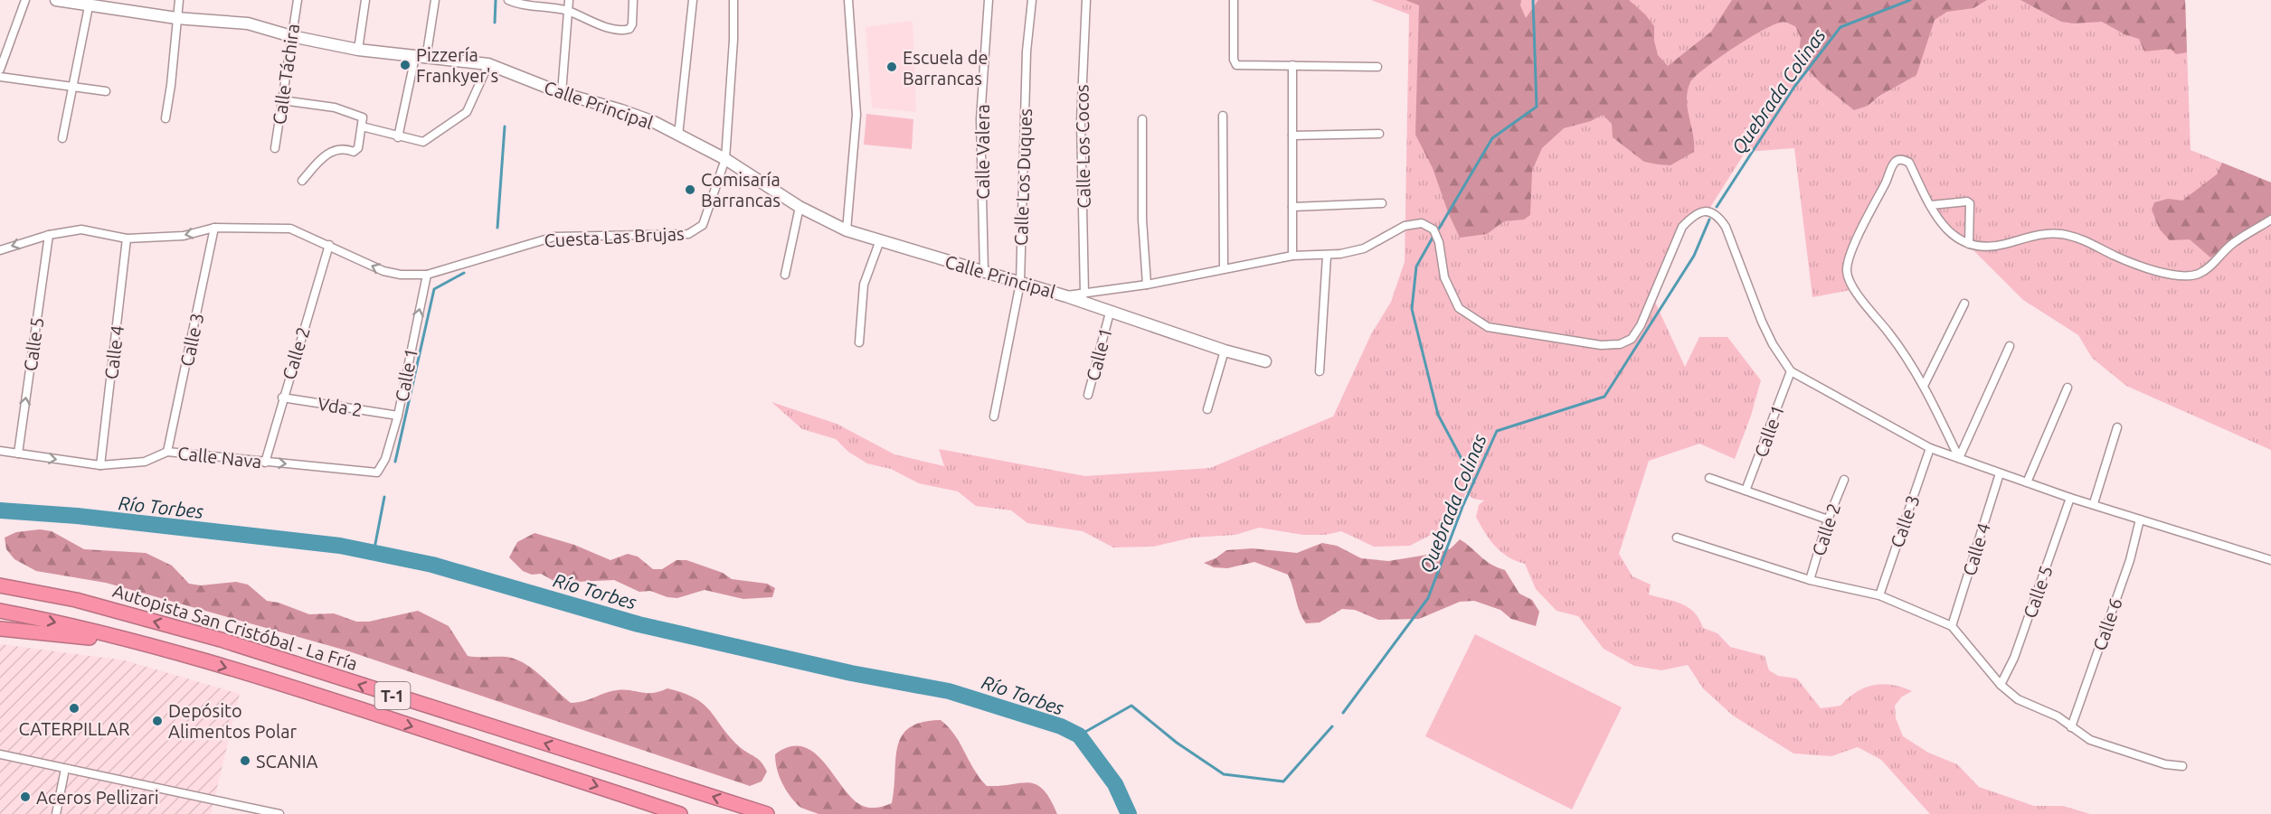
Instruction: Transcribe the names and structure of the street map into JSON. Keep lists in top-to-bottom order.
{
  "streets": {
    "highway": ["Autopista San Cristóbal - La Fría", "T-1"],
    "street": [
      "Calle Táchira",
      "Calle Principal",
      "Calle Los Cocos",
      "Calle Valera",
      "Calle Los Duques",
      "Cuesta Las Brujas",
      "Calle 3",
      "Calle 5",
      "Calle 4",
      "Calle 2",
      "Calle 1",
      "Vda 2",
      "Calle Nava",
      "Calle 6"
    ]
  },
  "crossings": [
    ["Calle Táchira", "Calle Principal"],
    ["Calle Principal", "Calle Valera"],
    ["Calle Principal", "Calle Los Duques"],
    ["Calle Principal", "Cuesta Las Brujas"],
    ["Calle Principal", "Calle 1"],
    ["Cuesta Las Brujas", "Calle 3"],
    ["Cuesta Las Brujas", "Calle 5"],
    ["Cuesta Las Brujas", "Calle 4"],
    ["Cuesta Las Brujas", "Calle 2"],
    ["Cuesta Las Brujas", "Calle 1"],
    ["Calle 3", "Calle Nava"],
    ["Calle 5", "Calle Nava"],
    ["Calle 4", "Calle Nava"],
    ["Calle 2", "Vda 2"],
    ["Calle 2", "Calle Nava"],
    ["Calle 1", "Vda 2"],
    ["Calle 1", "Calle Nava"]
  ],
  "one_way": ["Calle 5", "Calle Nava"],
  "water": ["Quebrada Colinas", "Río Torbes"],
  "places": [
    "Pizzería Frankyer's",
    "Escuela de Barrancas",
    "Comisaría Barrancas",
    "CATERPILLAR",
    "Depósito Alimentos Polar",
    "SCANIA",
    "Aceros Pellizari"
  ]
}
